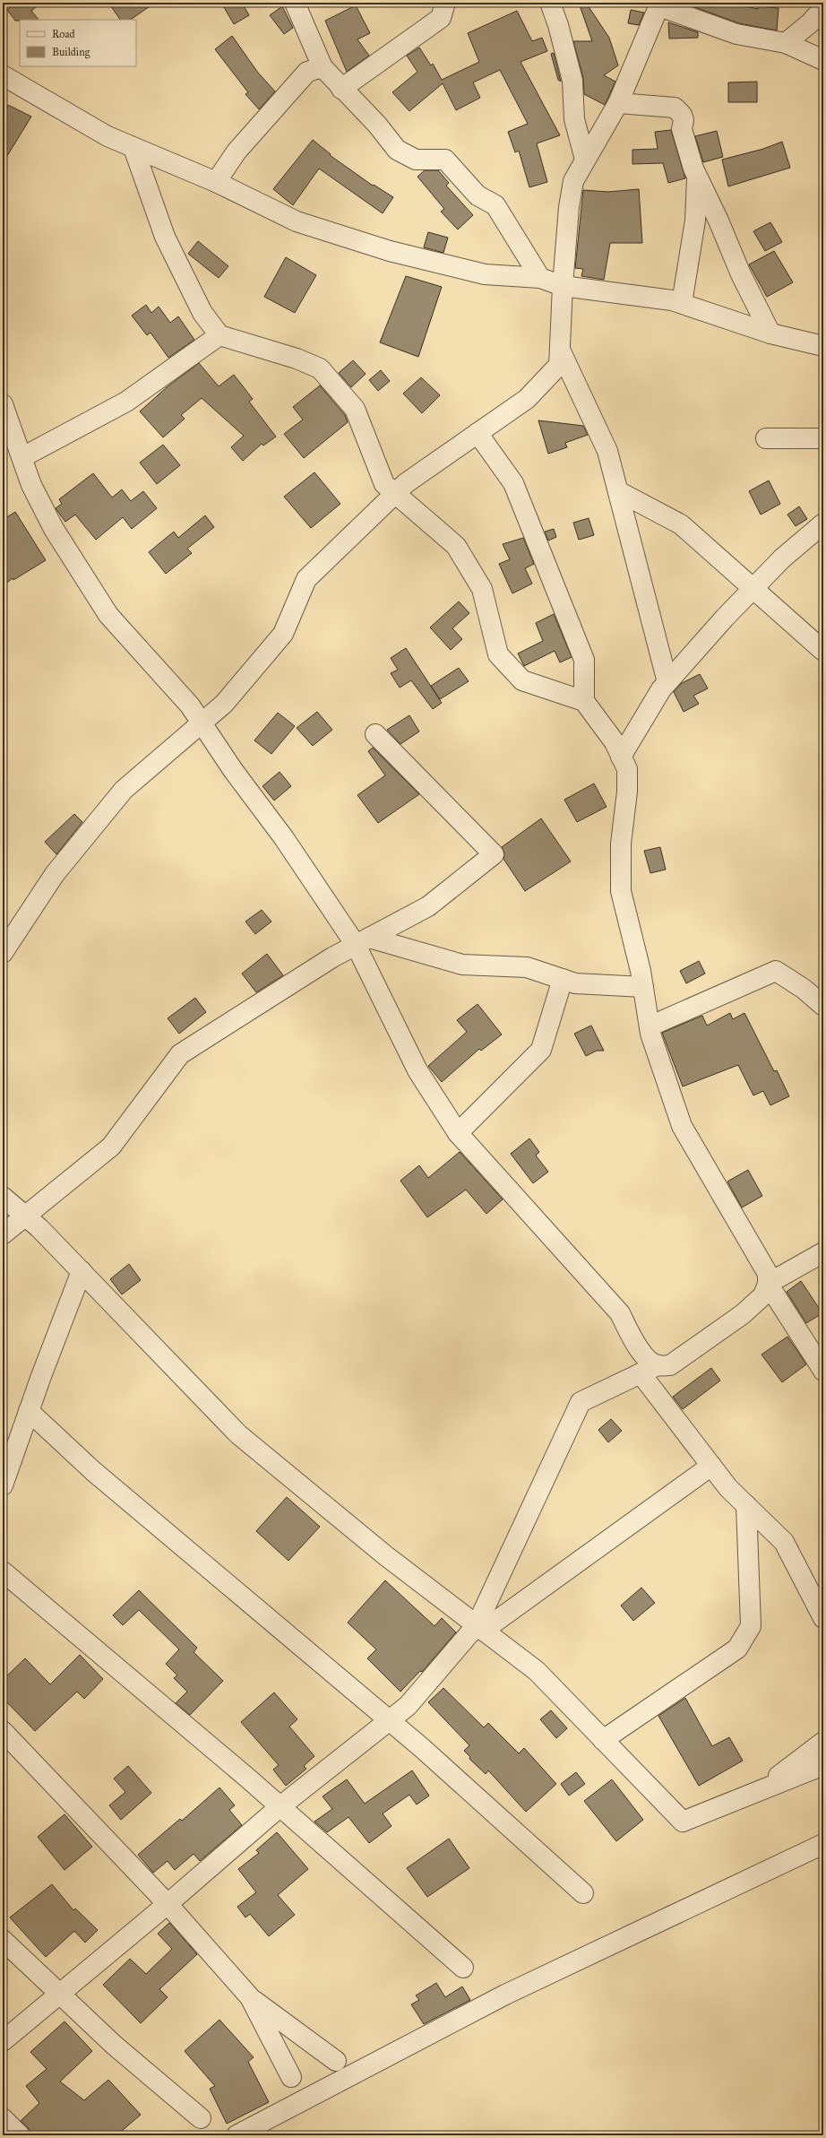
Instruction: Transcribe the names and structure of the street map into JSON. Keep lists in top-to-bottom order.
{
  "legend": ["Road", "Building"]
}
